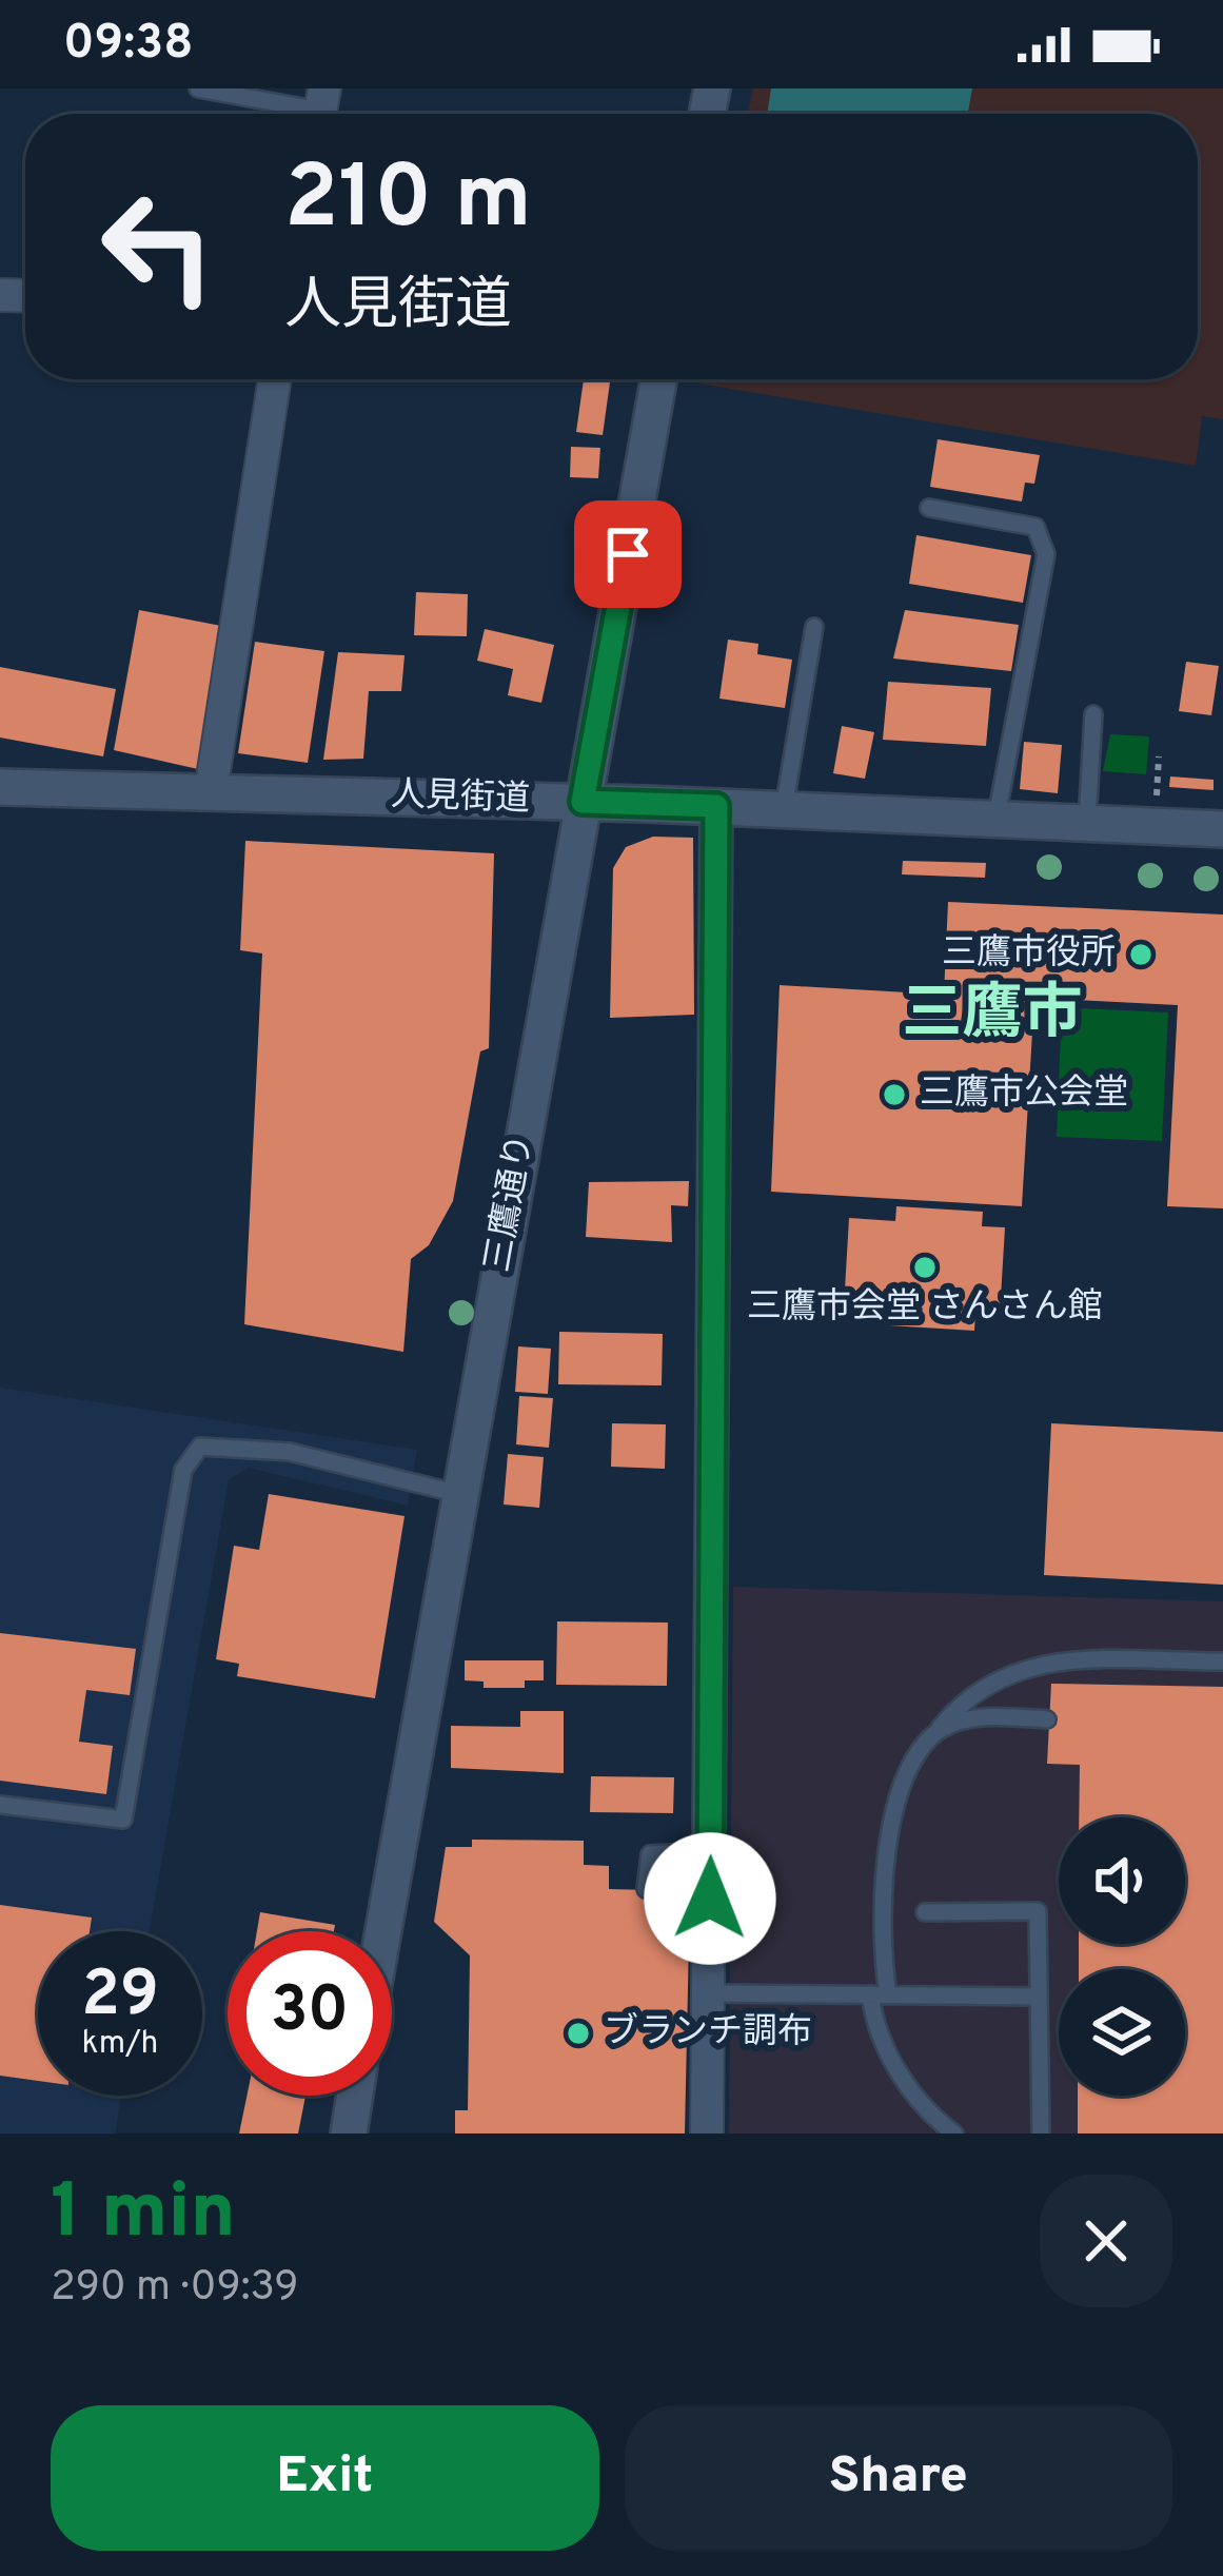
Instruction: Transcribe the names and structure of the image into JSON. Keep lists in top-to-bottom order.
{
  "streets": {
    "main road": ["人見街道", "三鷹通り"]
  },
  "crossings": [
    ["人見街道", "三鷹通り"]
  ],
  "districts": ["三鷹市"],
  "places": [
    "三鷹市役所",
    "三鷹市公会堂",
    "三鷹市会堂 さんさん館",
    "ブランチ調布"
  ],
  "page": {
    "status": "09:38",
    "turn": ["210 m", "人見街道"],
    "speed": "29 km/h",
    "limit": "30",
    "heading": ["1 min", "290 m · 09:39"],
    "buttons": ["Exit", "Share"]
  }
}
